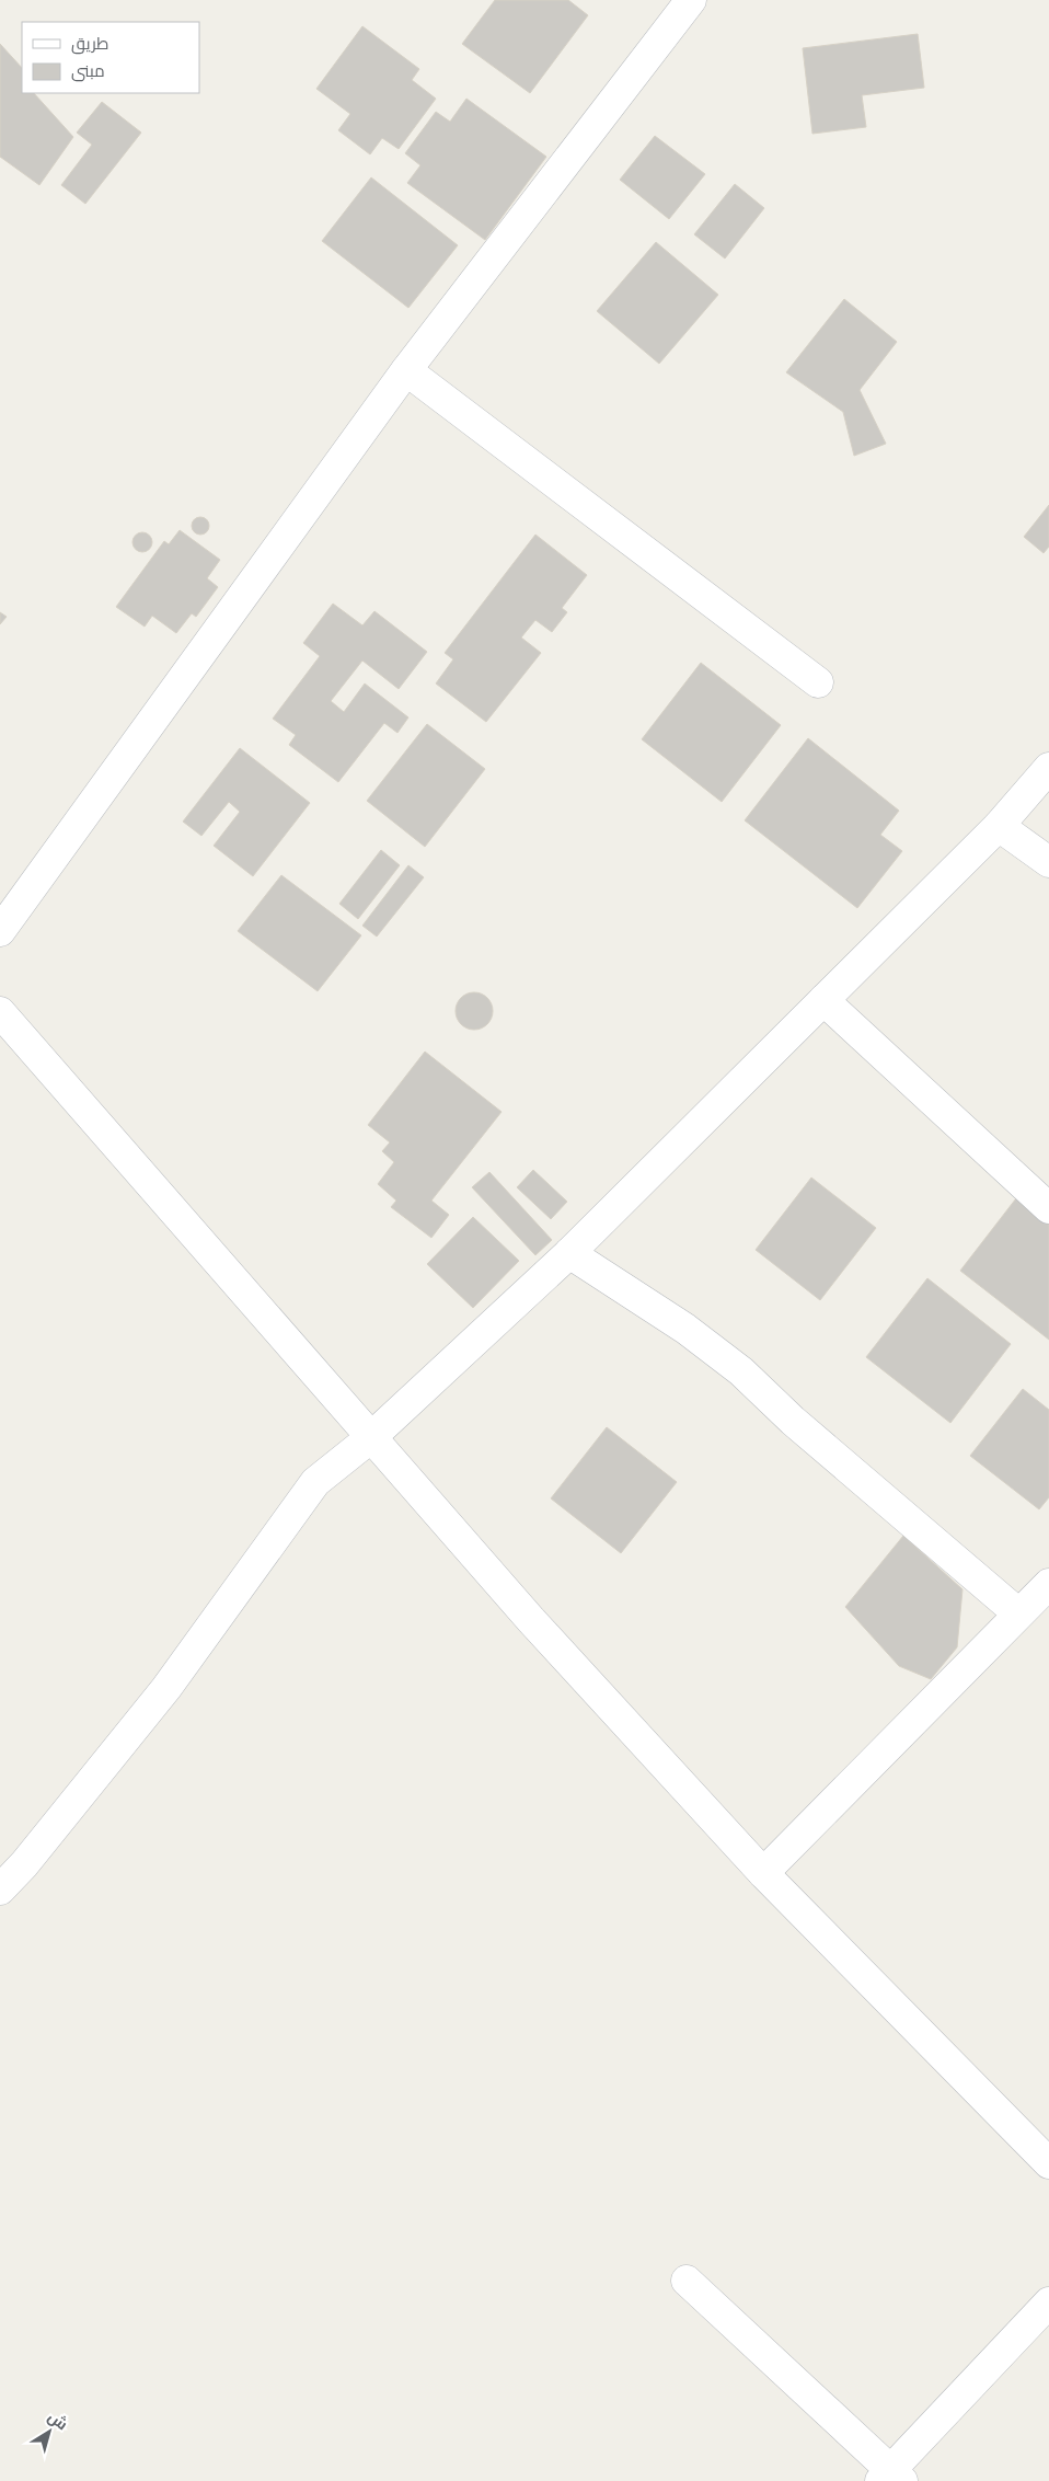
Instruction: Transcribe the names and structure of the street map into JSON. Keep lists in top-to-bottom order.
{
  "legend": ["طريق", "مبنى"],
  "north": "top right"
}
